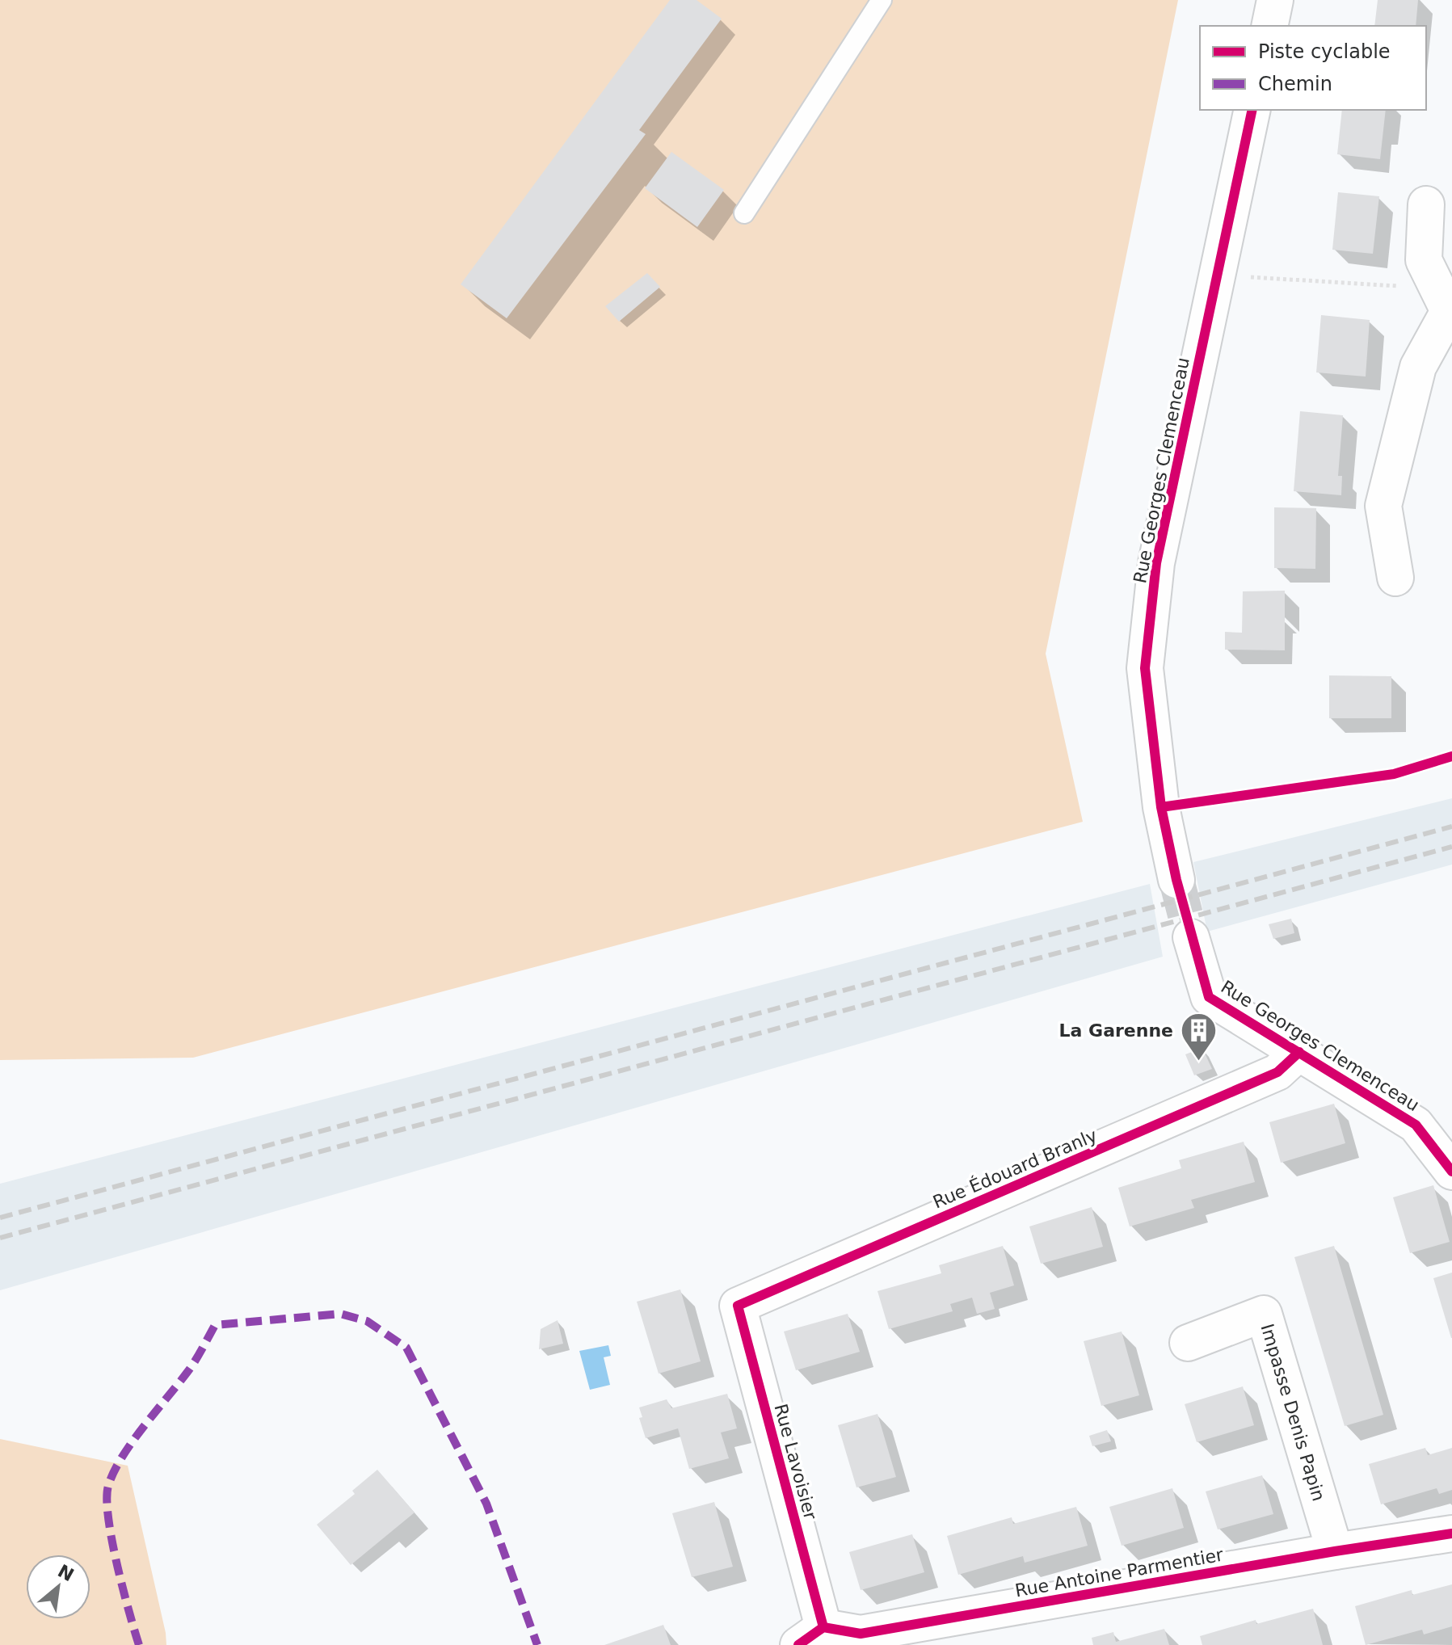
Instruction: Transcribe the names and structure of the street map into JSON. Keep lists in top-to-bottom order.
{
  "streets": {
    "street": [
      "Rue Georges Clemenceau",
      "Rue Édouard Branly",
      "Impasse Denis Papin",
      "Rue Lavoisier",
      "Rue Antoine Parmentier"
    ]
  },
  "crossings": [
    ["Rue Georges Clemenceau", "Rue Édouard Branly"],
    ["Rue Édouard Branly", "Rue Lavoisier"],
    ["Impasse Denis Papin", "Rue Antoine Parmentier"],
    ["Rue Lavoisier", "Rue Antoine Parmentier"]
  ],
  "places": {
    "building": ["La Garenne"]
  },
  "legend": ["Piste cyclable", "Chemin"],
  "north": "top right"
}
